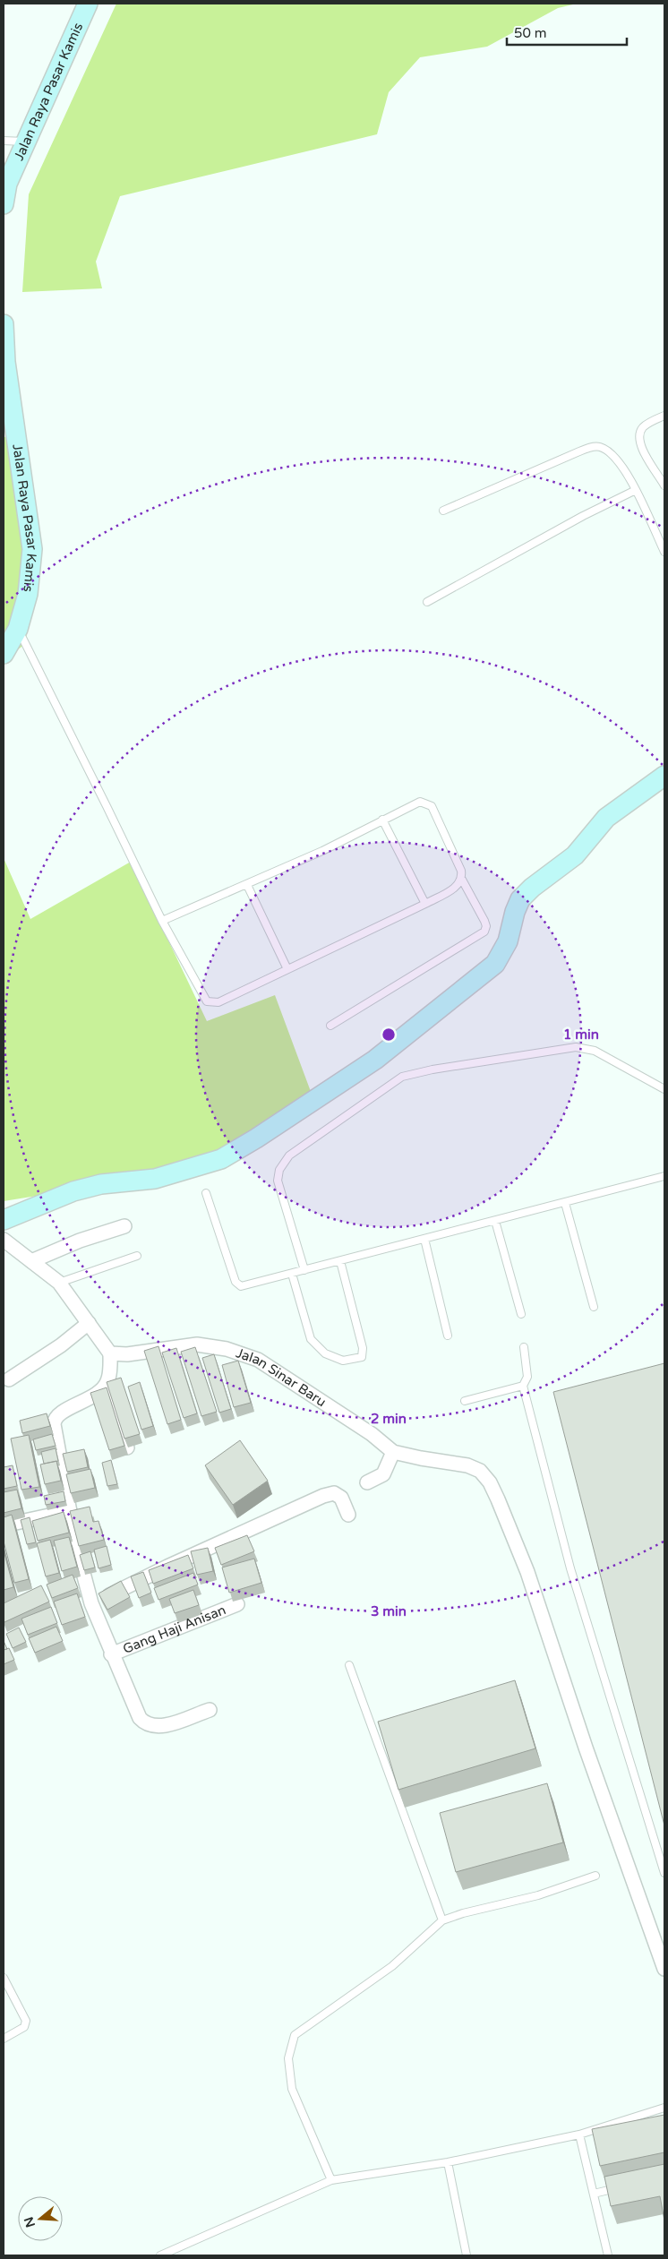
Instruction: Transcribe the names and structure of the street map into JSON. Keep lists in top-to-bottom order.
{
  "streets": {
    "street": ["Jalan Raya Pasar Kamis", "Jalan Sinar Baru", "Gang Haji Anisan"]
  },
  "scale_bar": "50 m",
  "north": "left",
  "rings": ["1 min", "2 min", "3 min"]
}
